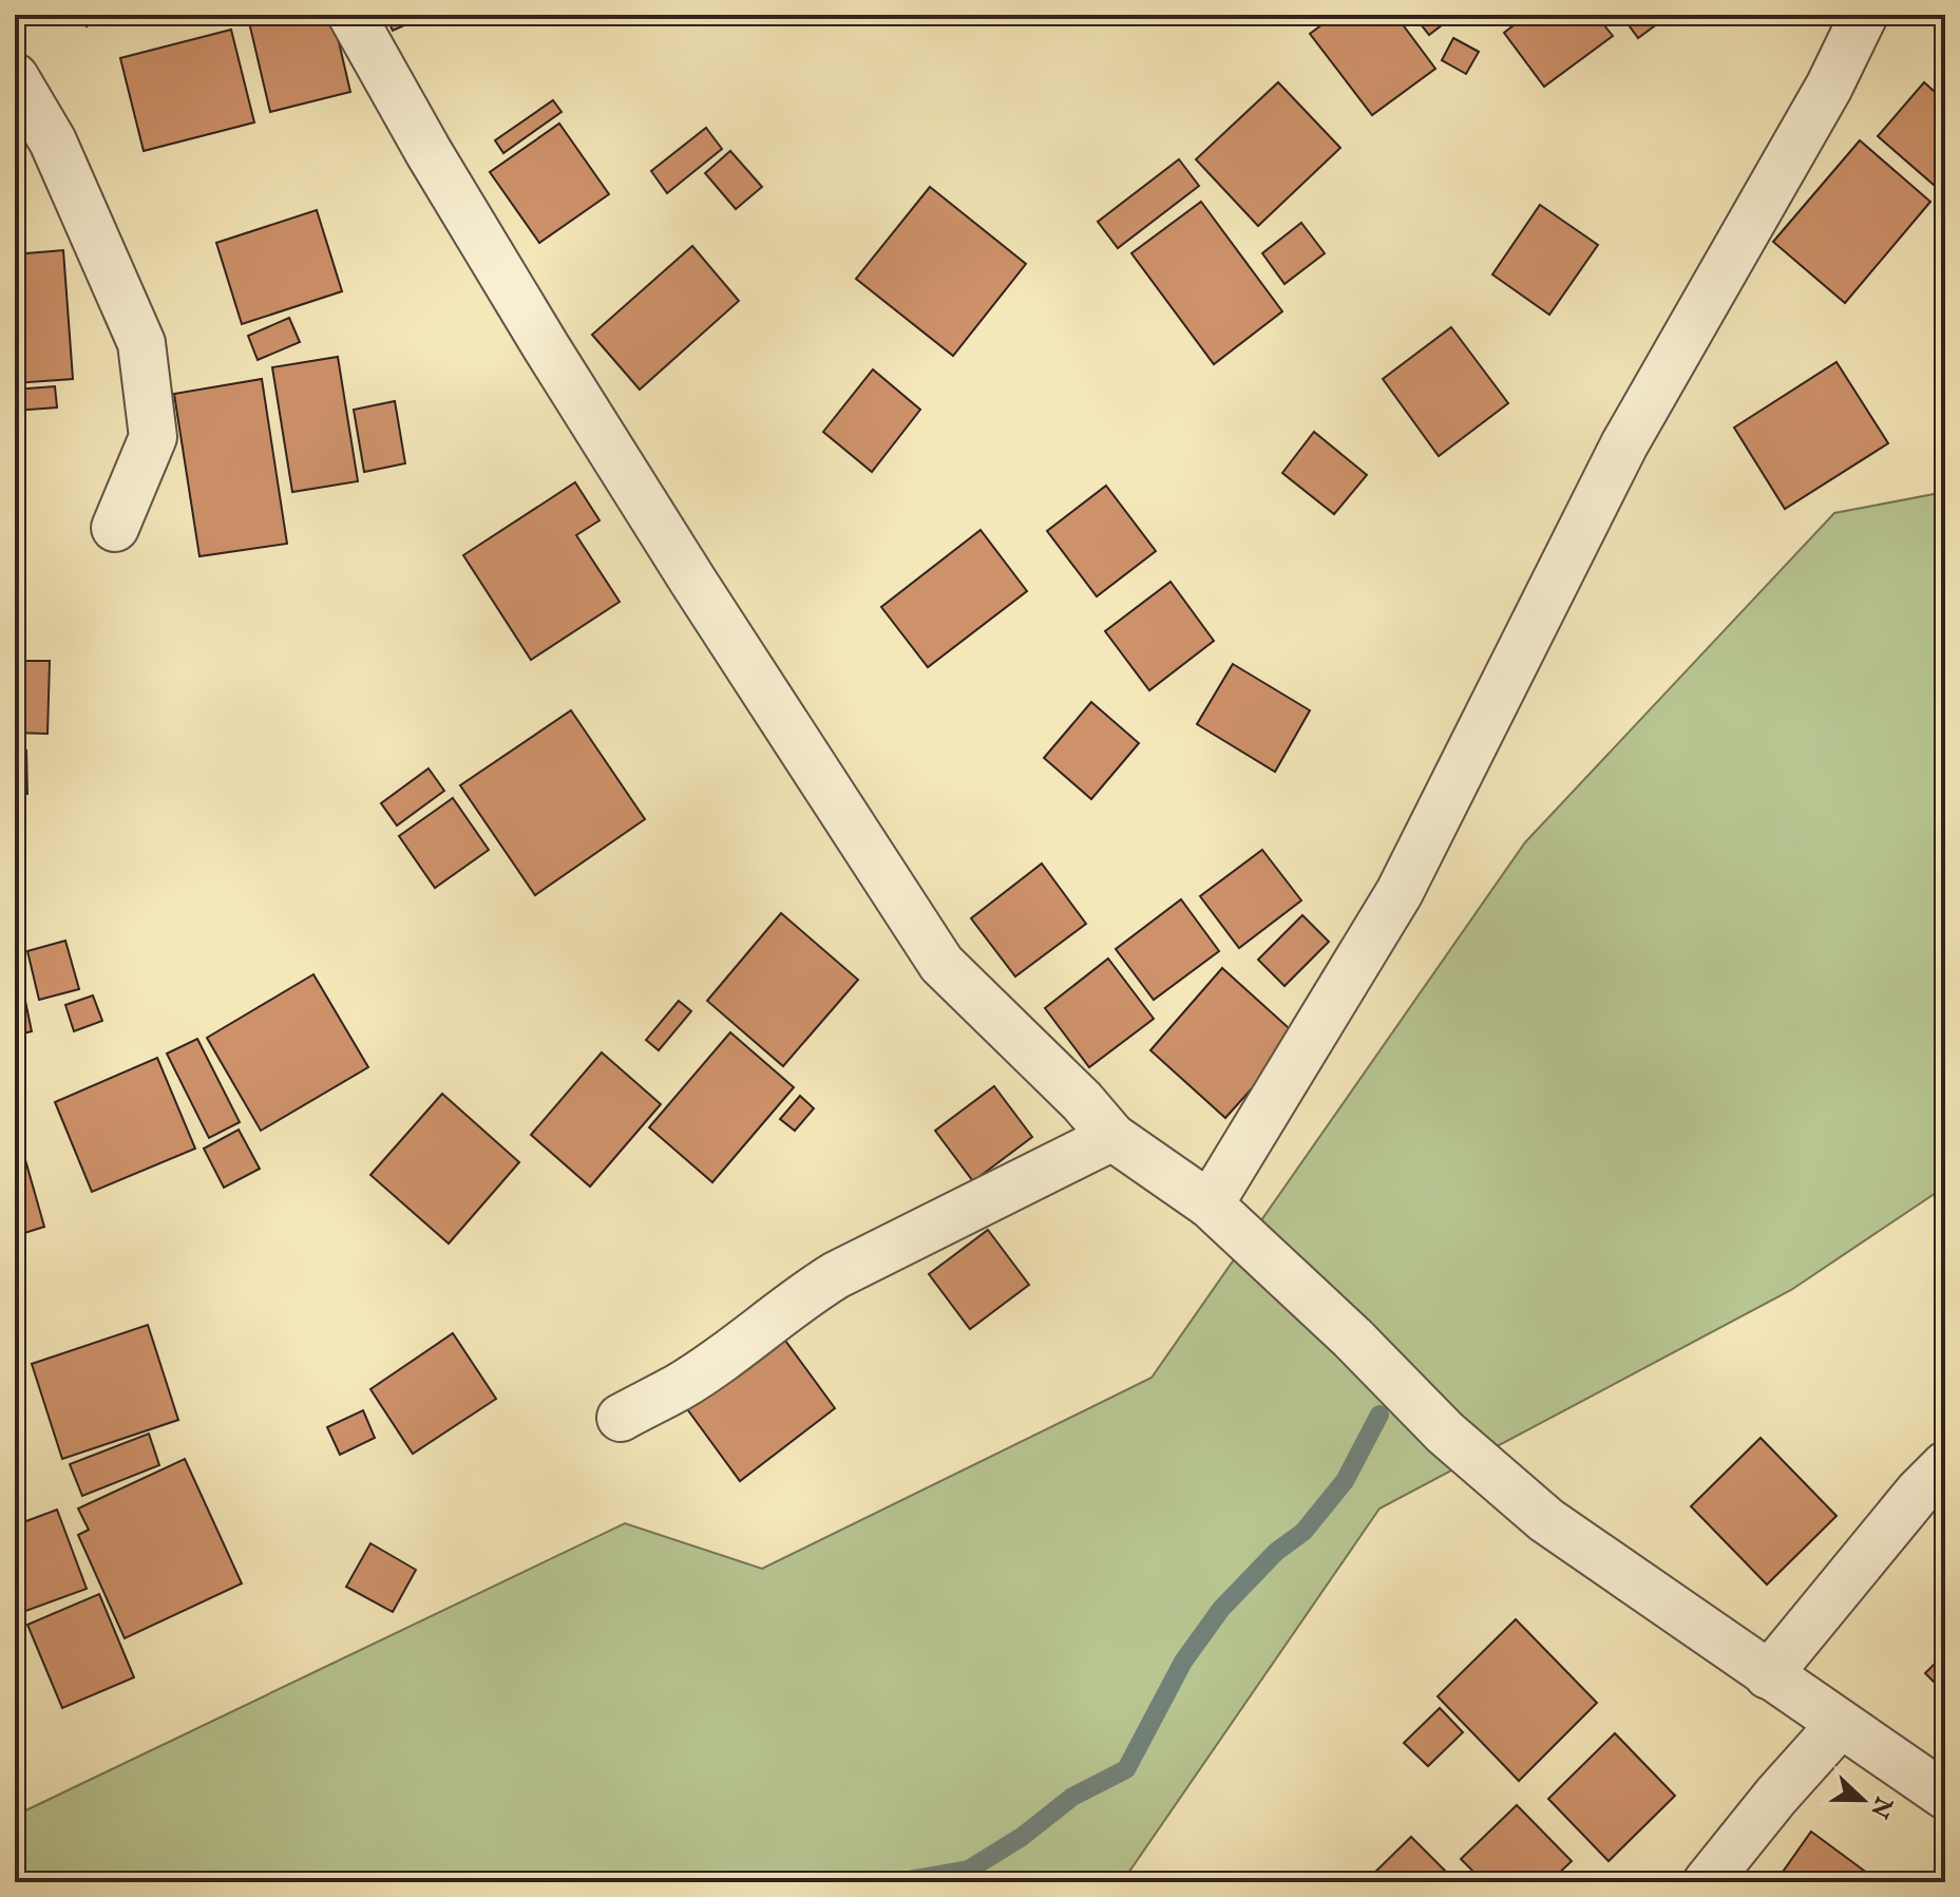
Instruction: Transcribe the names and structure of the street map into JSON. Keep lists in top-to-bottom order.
{
  "north": "right"
}
